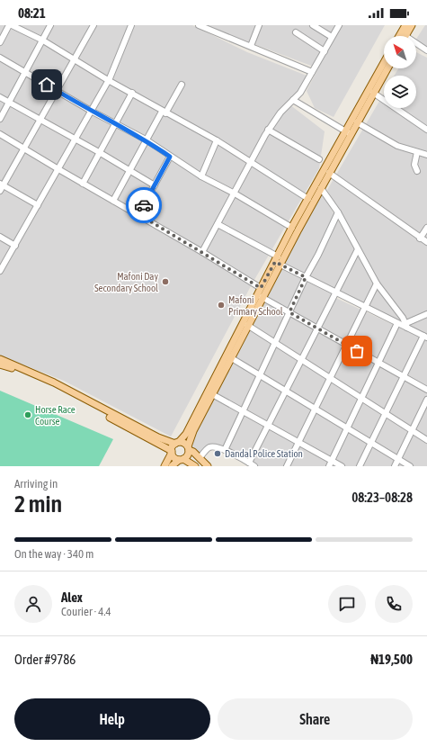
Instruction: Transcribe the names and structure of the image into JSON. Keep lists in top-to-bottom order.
{
  "places": [
    "Mafoni Day Secondary School",
    "Mafoni Primary School",
    "Horse Race Course",
    "Dandal Police Station"
  ],
  "north": "top left",
  "page": {
    "status": "08:21",
    "heading": ["2 min", "Arriving in", "08:23–08:28"],
    "panel": [
      "Alex",
      "Courier · 4.4",
      "Order #9786",
      "₦19,500"
    ],
    "bar": "On the way · 340 m",
    "buttons": ["Help", "Share"]
  }
}
